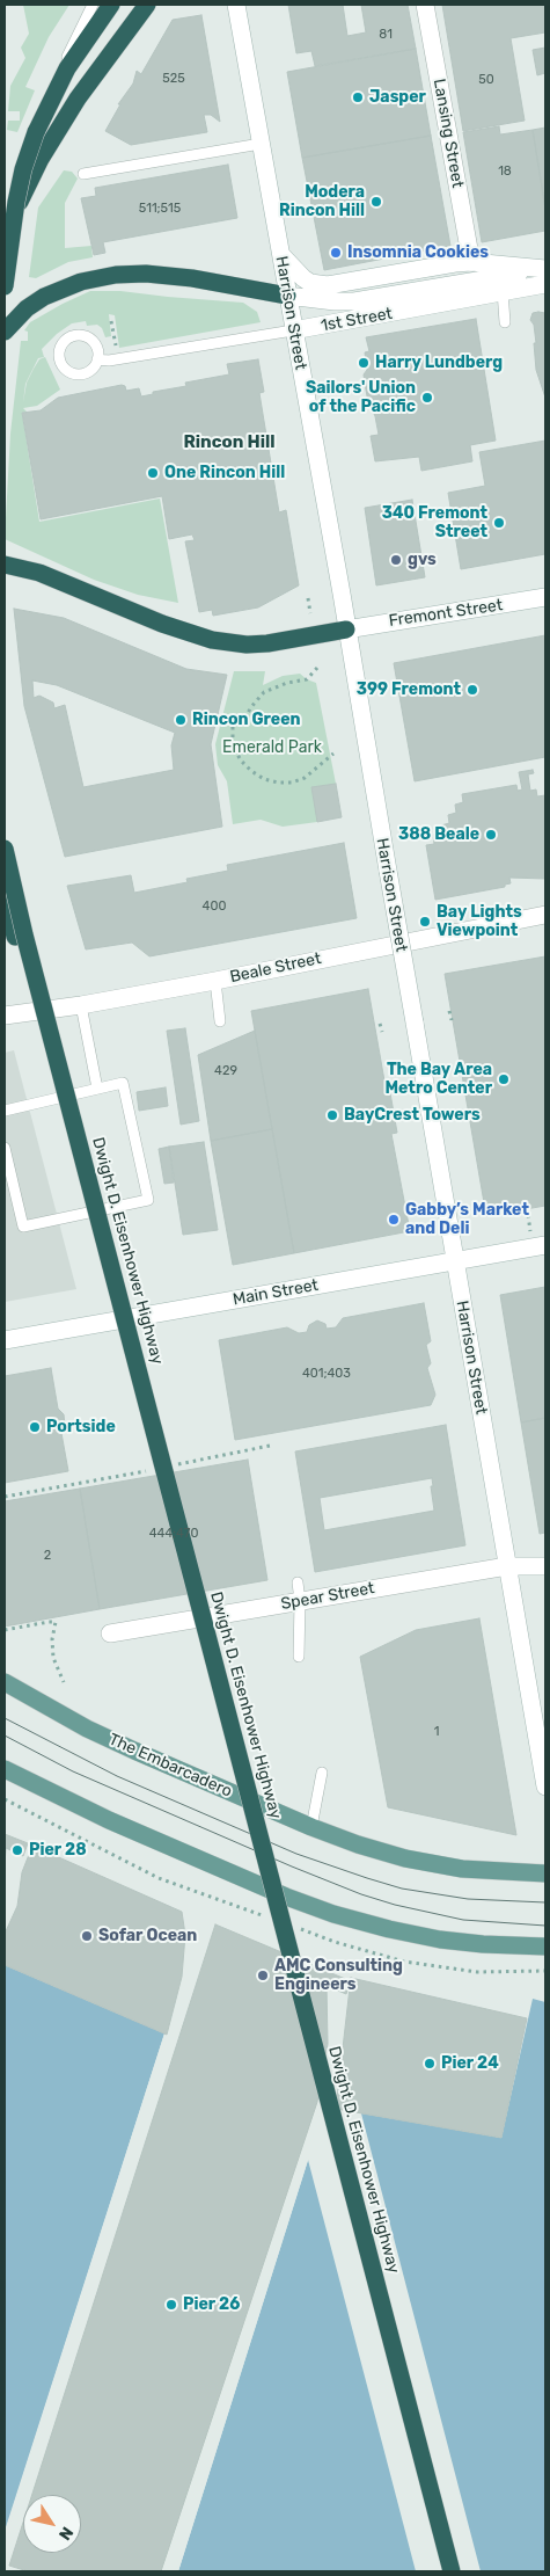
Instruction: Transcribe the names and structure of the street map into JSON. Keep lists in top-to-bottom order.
{
  "streets": {
    "highway": ["Dwight D. Eisenhower Highway"],
    "main road": [
      "Lansing Street",
      "Harrison Street",
      "1st Street",
      "Fremont Street",
      "Beale Street",
      "Main Street",
      "Spear Street",
      "The Embarcadero"
    ]
  },
  "crossings": [
    ["Harrison Street", "1st Street"],
    ["Harrison Street", "Fremont Street"],
    ["Harrison Street", "Main Street"],
    ["Harrison Street", "Spear Street"]
  ],
  "districts": ["Rincon Hill"],
  "parks": ["Emerald Park"],
  "places": [
    "Jasper",
    "Modera Rincon Hill",
    "Insomnia Cookies",
    "Harry Lundberg",
    "Sailors' Union of the Pacific",
    "One Rincon Hill",
    "340 Fremont Street",
    "gvs",
    "399 Fremont",
    "Rincon Green",
    "388 Beale",
    "Bay Lights Viewpoint",
    "The Bay Area Metro Center",
    "BayCrest Towers",
    "Gabby’s Market and Deli",
    "Portside",
    "Pier 28",
    "Sofar Ocean",
    "AMC Consulting Engineers",
    "Pier 24",
    "Pier 26"
  ],
  "house_numbers": [
    "81",
    "525",
    "50",
    "18",
    "511;515",
    "400",
    "429",
    "401;403",
    "444;470",
    "2",
    "1"
  ],
  "north": "bottom right"
}
